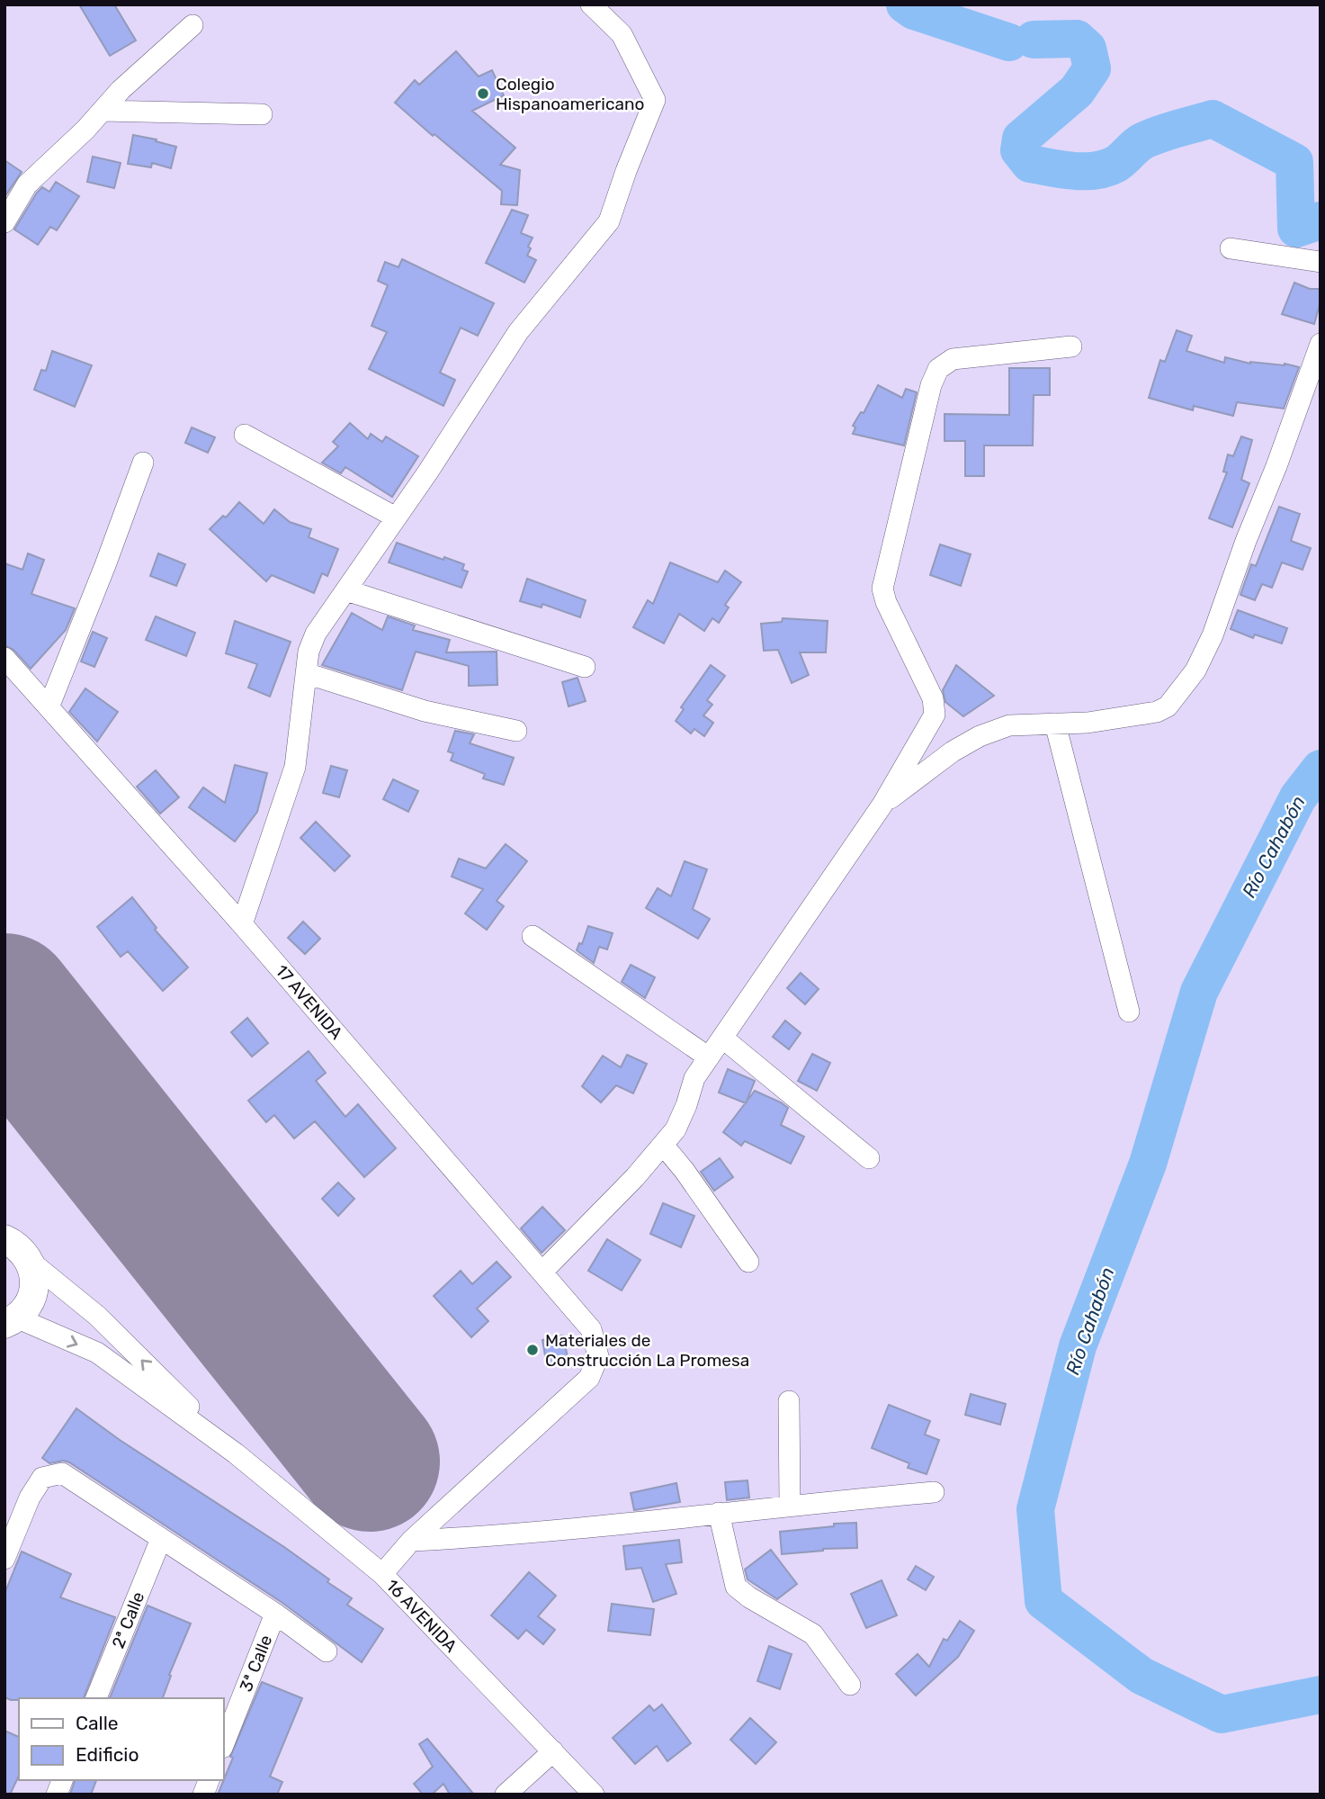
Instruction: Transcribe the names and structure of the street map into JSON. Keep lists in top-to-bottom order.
{
  "streets": {
    "street": [
      "17 AVENIDA",
      "16 AVENIDA",
      "2ª Calle",
      "3ª Calle"
    ]
  },
  "water": ["Río Cahabón"],
  "places": ["Colegio Hispanoamericano", "Materiales de Construcción La Promesa"],
  "legend": ["Calle", "Edificio"]
}
